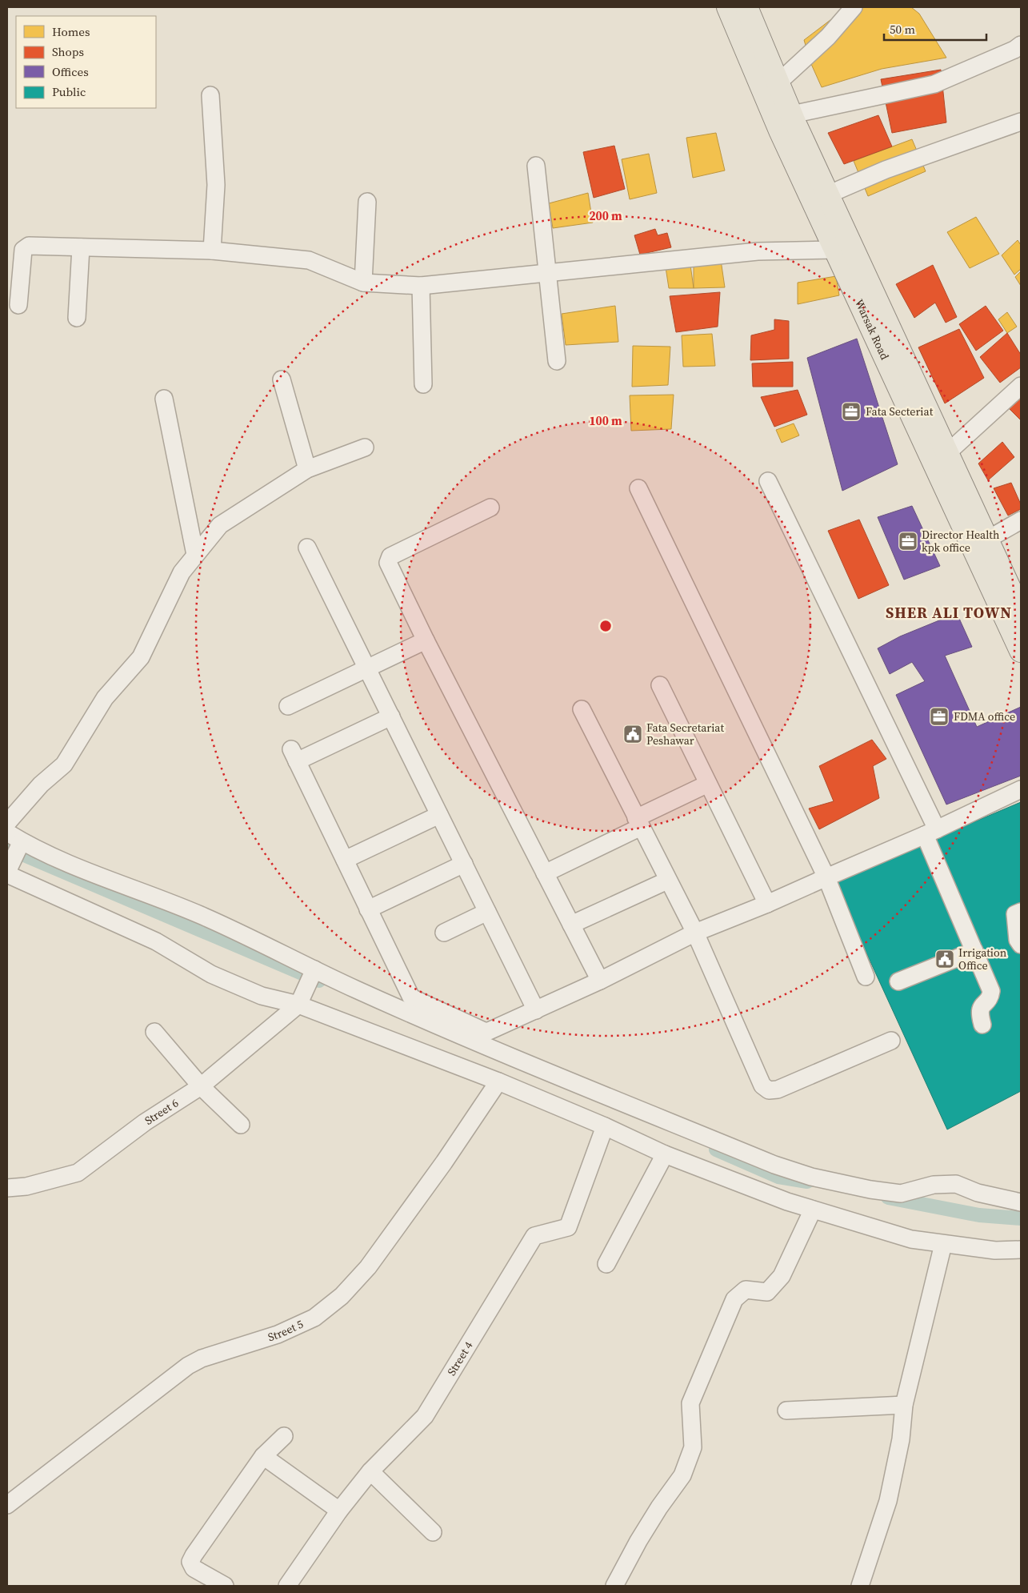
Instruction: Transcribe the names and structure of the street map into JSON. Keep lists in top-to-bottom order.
{
  "streets": {
    "main road": ["Warsak Road"],
    "street": ["Street 6", "Street 5", "Street 4"]
  },
  "districts": ["SHER ALI TOWN"],
  "places": {
    "office": ["Fata Secteriat", "Director Health kpk office", "FDMA office"],
    "public building": ["Fata Secretariat Peshawar", "Irrigation Office"]
  },
  "legend": [
    "Homes",
    "Shops",
    "Offices",
    "Public"
  ],
  "scale_bar": "50 m",
  "rings": ["200 m", "100 m"]
}
